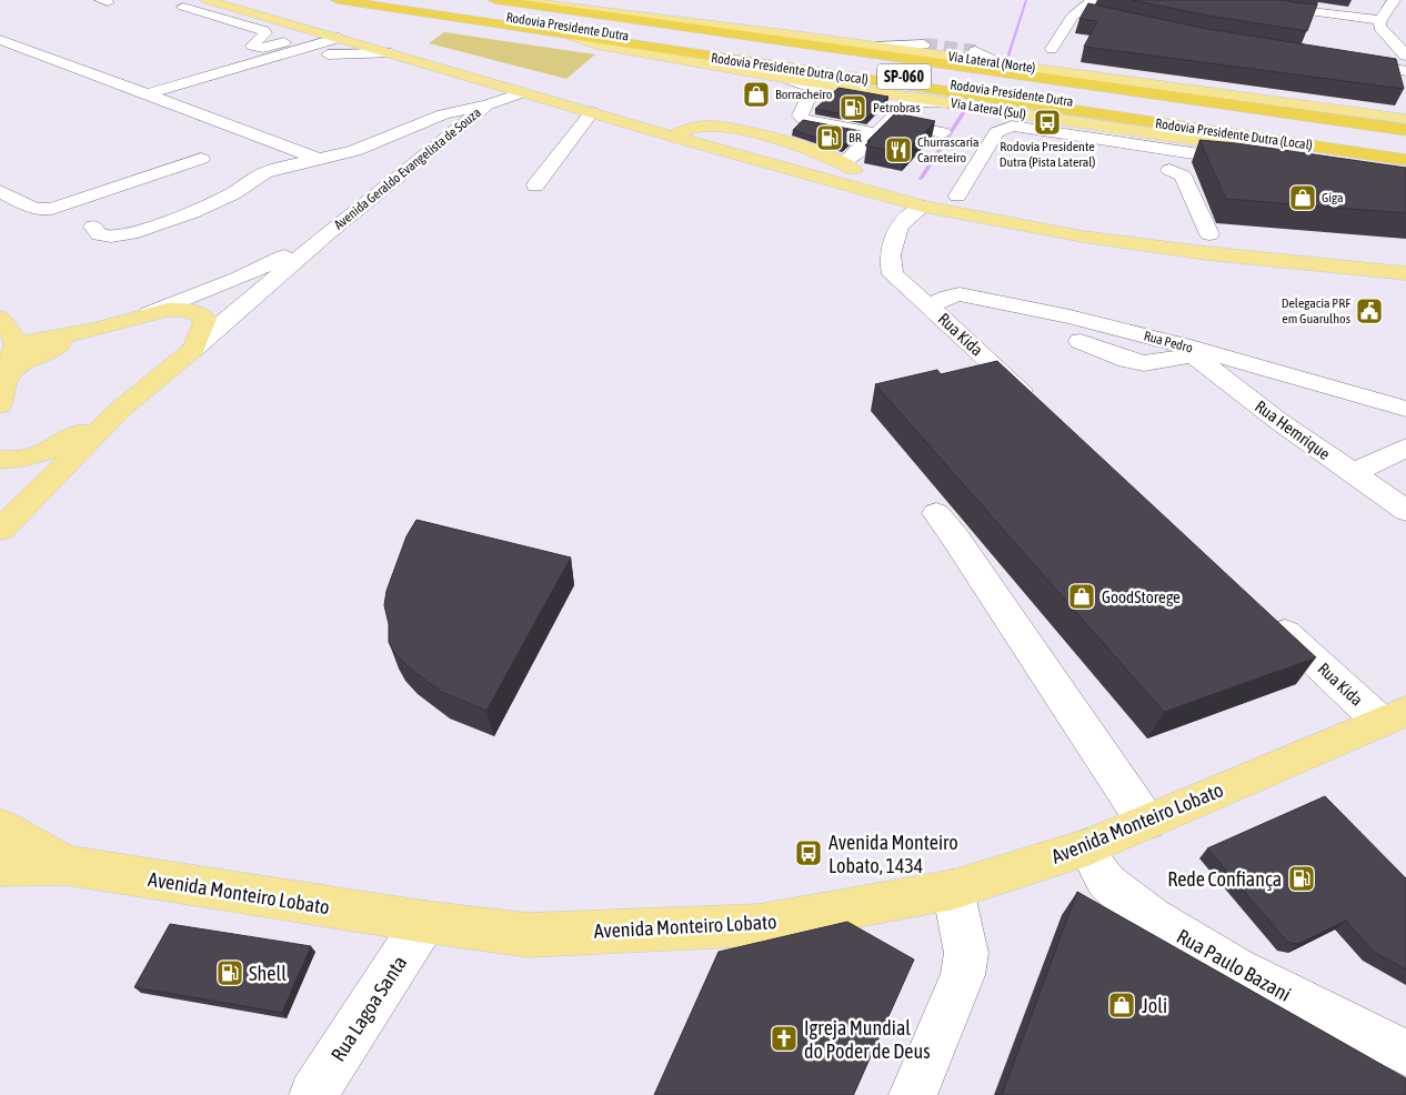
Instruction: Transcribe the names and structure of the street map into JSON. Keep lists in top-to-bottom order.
{
  "streets": {
    "highway": ["Rodovia Presidente Dutra", "Rodovia Presidente Dutra (Local)", "SP-060"],
    "main road": [
      "Via Lateral (Norte)",
      "Via Lateral (Sul)",
      "Avenida Geraldo Evangelista de Souza",
      "Avenida Monteiro Lobato"
    ],
    "street": [
      "Rua Kida",
      "Rua Pedro",
      "Rua Hemrique",
      "Rua Paulo Bazani",
      "Rua Lagoa Santa"
    ]
  },
  "crossings": [
    ["Rodovia Presidente Dutra (Local)", "Via Lateral (Sul)"],
    ["Rua Kida", "Rua Pedro"],
    ["Rua Kida", "Avenida Monteiro Lobato"],
    ["Rua Pedro", "Rua Hemrique"],
    ["Avenida Monteiro Lobato", "Rua Paulo Bazani"],
    ["Avenida Monteiro Lobato", "Rua Lagoa Santa"]
  ],
  "places": {
    "shop": [
      "Borracheiro",
      "Giga",
      "GoodStorege",
      "Joli"
    ],
    "fuel station": [
      "Petrobras",
      "BR",
      "Rede Confiança",
      "Shell"
    ],
    "bus stop": ["Rodovia Presidente Dutra (Pista Lateral)", "Avenida Monteiro Lobato, 1434"],
    "restaurant": ["Churrascaria Carreteiro"],
    "public building": ["Delegacia PRF em Guarulhos"],
    "church": ["Igreja Mundial do Poder de Deus"]
  }
}
